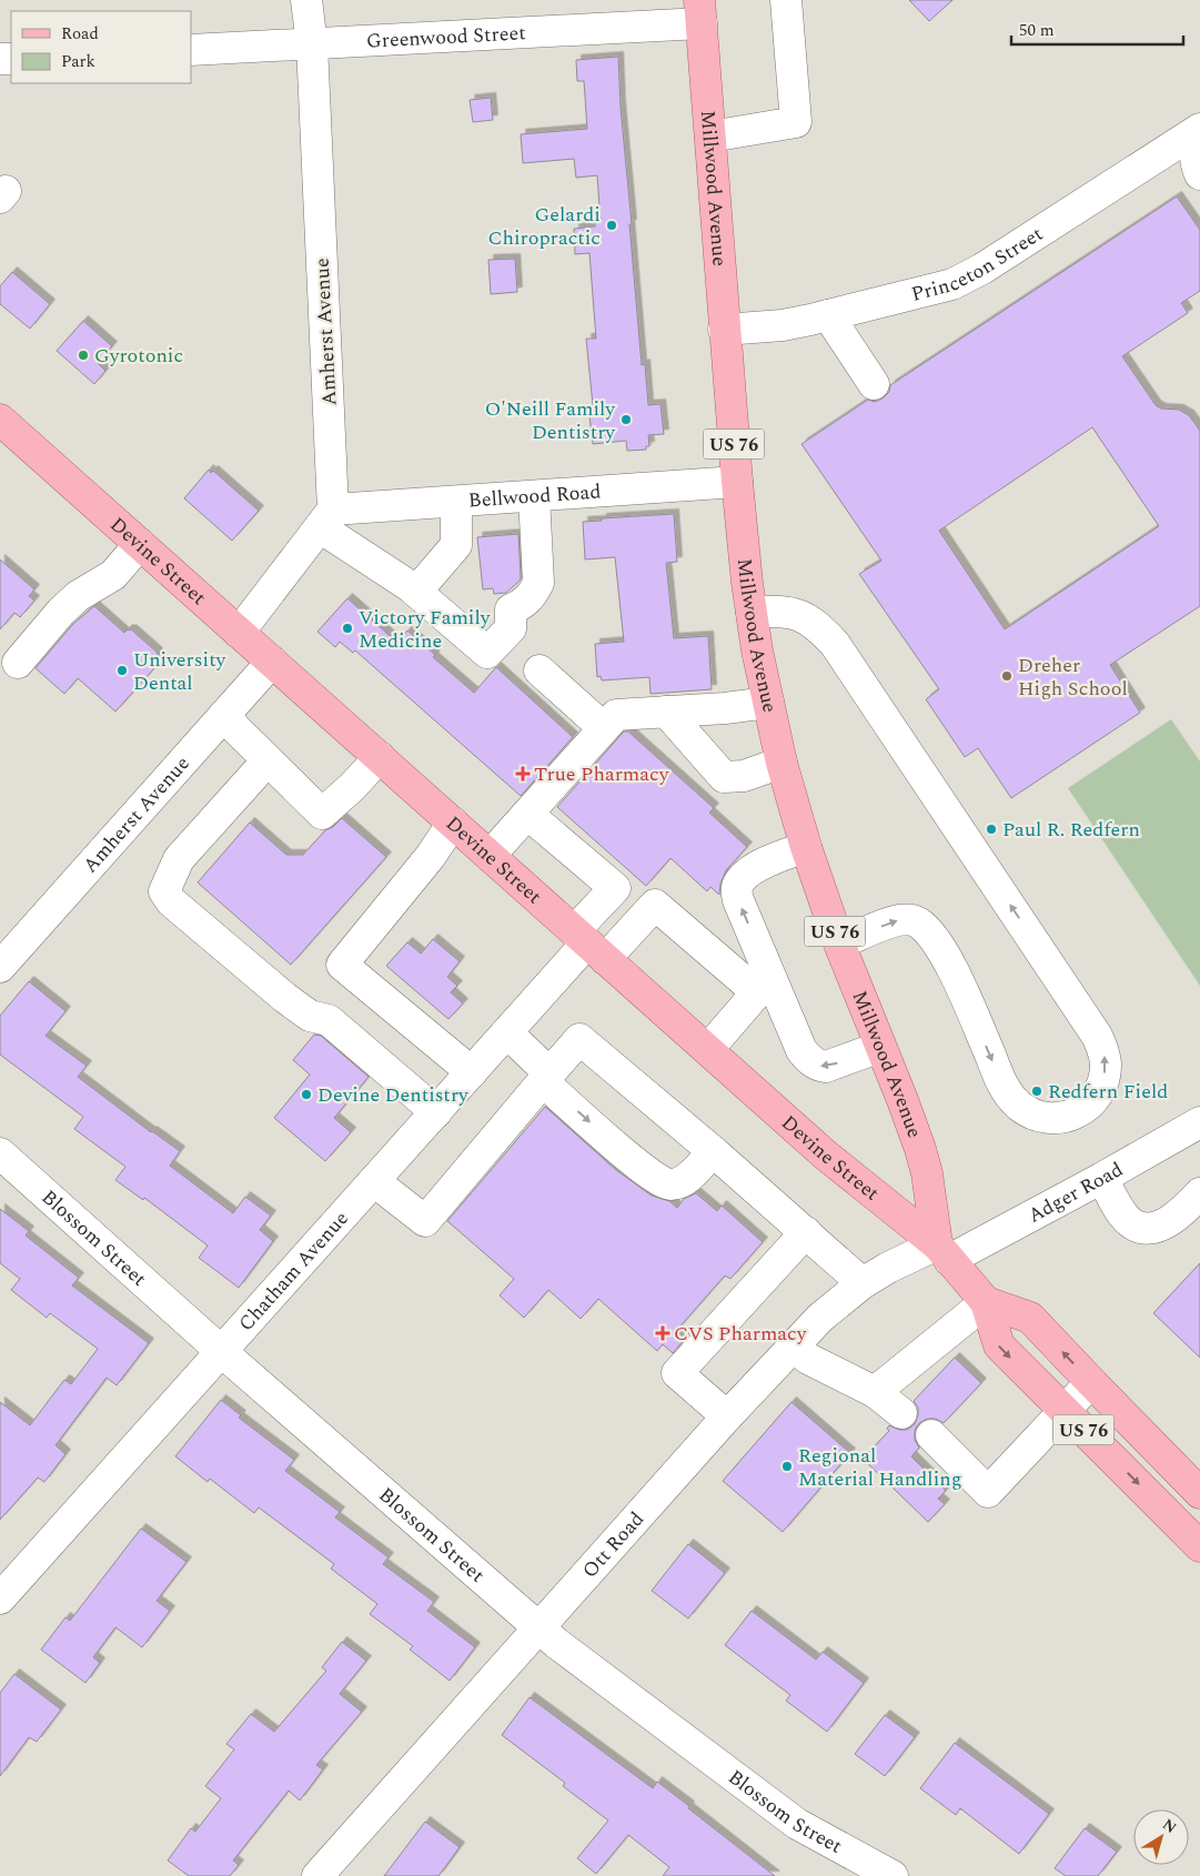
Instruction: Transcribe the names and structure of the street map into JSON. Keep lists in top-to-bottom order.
{
  "streets": {
    "main road": ["Millwood Avenue", "US 76", "Devine Street"],
    "street": [
      "Greenwood Street",
      "Princeton Street",
      "Amherst Avenue",
      "Bellwood Road",
      "Adger Road",
      "Blossom Street",
      "Chatham Avenue",
      "Ott Road"
    ]
  },
  "crossings": [
    ["Greenwood Street", "Millwood Avenue"],
    ["Greenwood Street", "Amherst Avenue"],
    ["Millwood Avenue", "Princeton Street"],
    ["Millwood Avenue", "Bellwood Road"],
    ["Millwood Avenue", "Devine Street"],
    ["Millwood Avenue", "Adger Road"],
    ["Millwood Avenue", "Ott Road"],
    ["Amherst Avenue", "Bellwood Road"],
    ["Amherst Avenue", "Devine Street"],
    ["US 76", "Devine Street"],
    ["Devine Street", "Adger Road"],
    ["Devine Street", "Chatham Avenue"],
    ["Devine Street", "Ott Road"],
    ["Adger Road", "Ott Road"],
    ["Blossom Street", "Chatham Avenue"],
    ["Blossom Street", "Ott Road"]
  ],
  "places": {
    "other": [
      "Gelardi Chiropractic",
      "Gyrotonic",
      "O'Neill Family Dentistry",
      "Victory Family Medicine",
      "University Dental",
      "Dreher High School",
      "Paul R. Redfern",
      "Redfern Field",
      "Devine Dentistry",
      "Regional Material Handling"
    ],
    "health": ["True Pharmacy", "CVS Pharmacy"]
  },
  "legend": ["Road", "Park"],
  "scale_bar": "50 m",
  "north": "top right"
}
